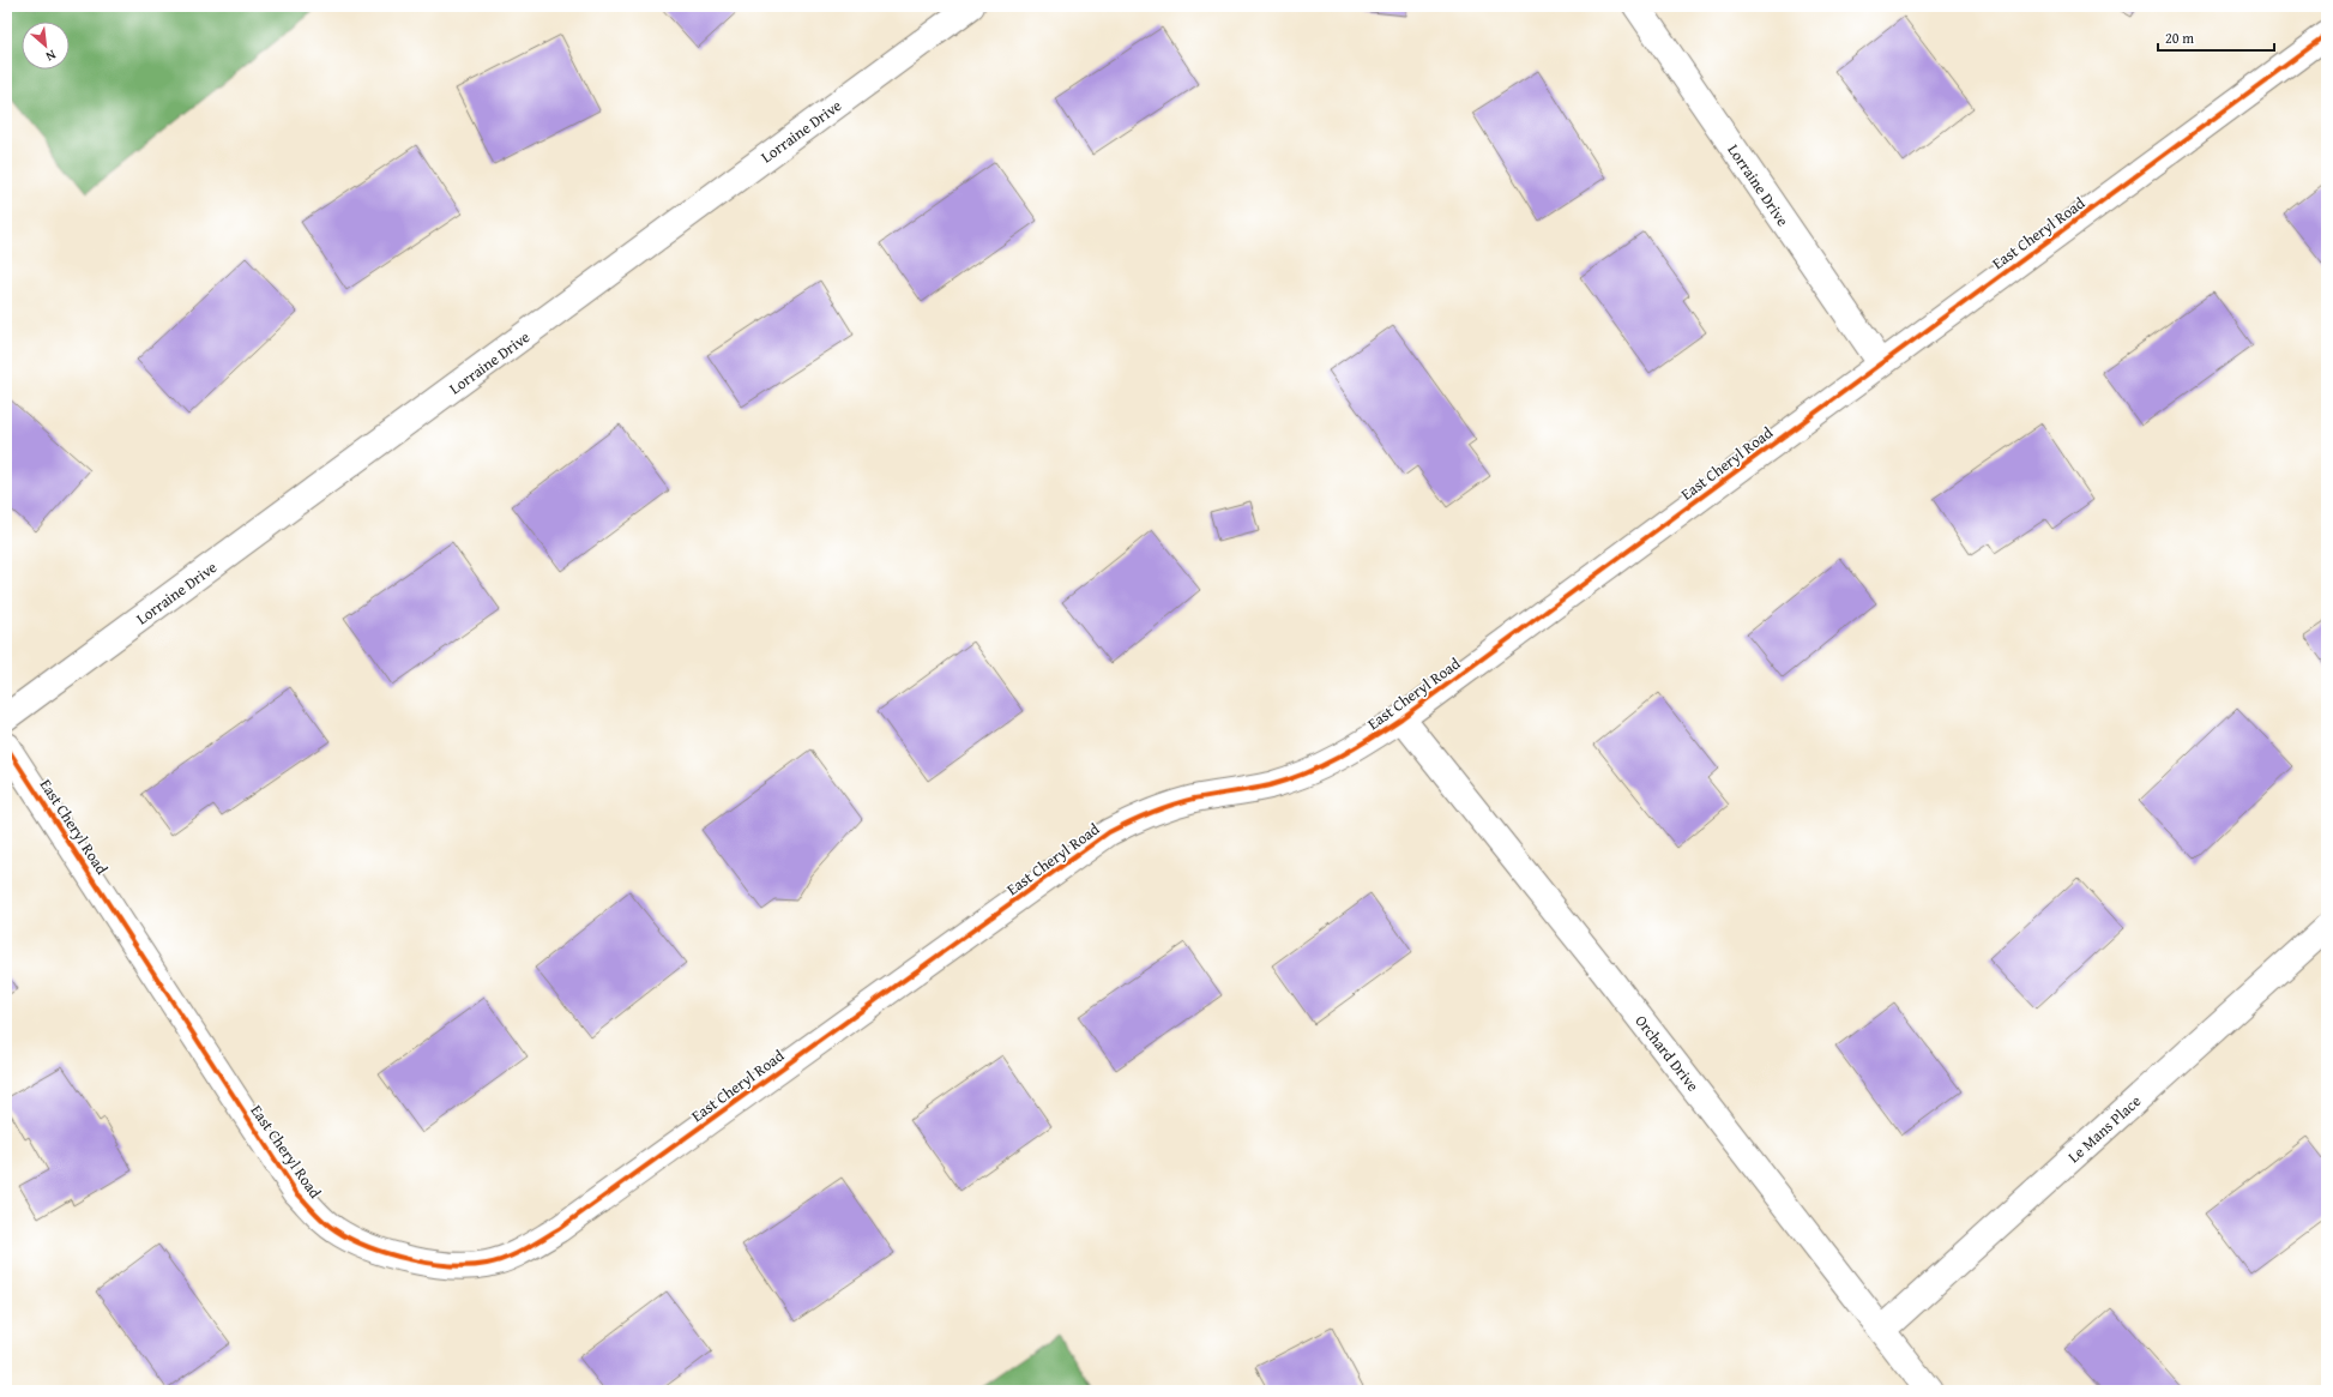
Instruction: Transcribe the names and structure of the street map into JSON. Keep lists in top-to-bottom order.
{
  "streets": {
    "street": [
      "Lorraine Drive",
      "East Cheryl Road",
      "Orchard Drive",
      "Le Mans Place"
    ]
  },
  "crossings": [
    ["Lorraine Drive", "East Cheryl Road"],
    ["East Cheryl Road", "Orchard Drive"],
    ["Orchard Drive", "Le Mans Place"]
  ],
  "scale_bar": "20 m",
  "north": "bottom right"
}
